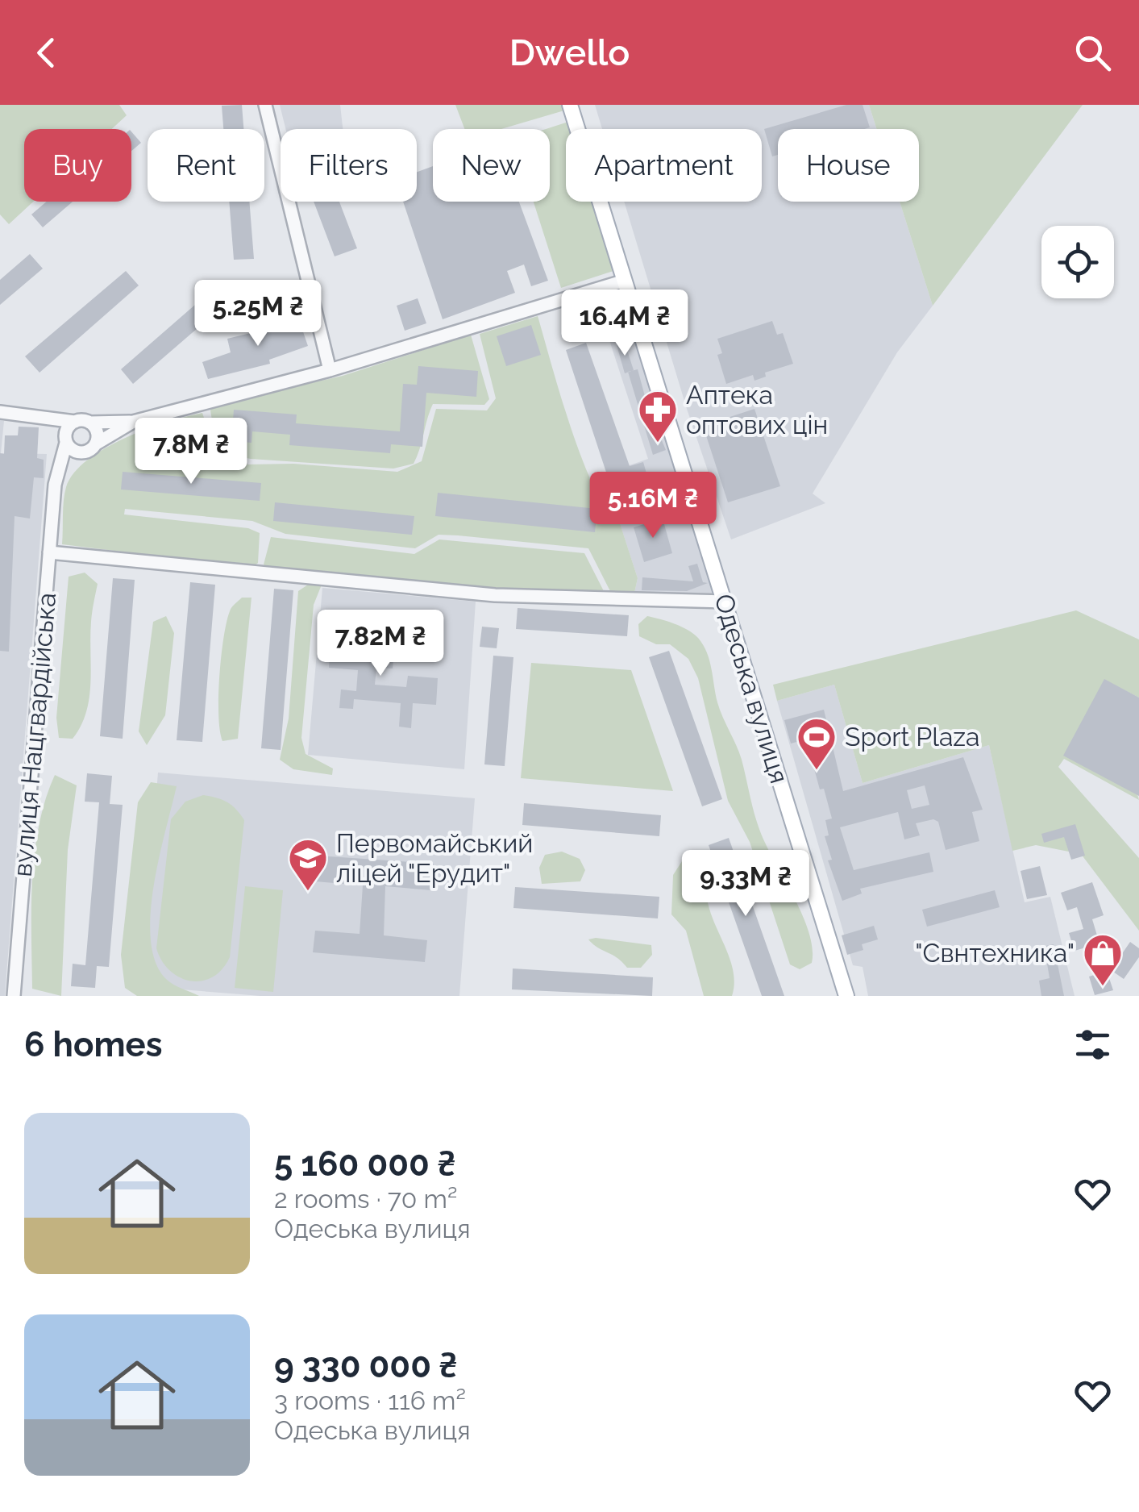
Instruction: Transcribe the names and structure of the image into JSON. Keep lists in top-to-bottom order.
{
  "streets": {
    "main road": ["Одеська вулиця"],
    "street": ["вулиця Нацгвардійська"]
  },
  "places": {
    "pharmacy": ["Аптека оптових цін"],
    "sports": ["Sport Plaza"],
    "school or university": ["Первомайський ліцей \"Ерудит\""],
    "shop": ["\"Свнтехника\""]
  },
  "page": {
    "header": "Dwello",
    "chip": [
      "Buy",
      "Rent",
      "Filters",
      "New",
      "Apartment",
      "House"
    ],
    "price": [
      "5.25M ₴",
      "16.4M ₴",
      "7.8M ₴",
      "5.16M ₴",
      "7.82M ₴",
      "9.33M ₴"
    ],
    "heading": "6 homes",
    "list": [
      {
        "name": "5 160 000 ₴",
        "note": "2 rooms · 70 m² · Одеська вулиця"
      },
      {
        "name": "9 330 000 ₴",
        "note": "3 rooms · 116 m² · Одеська вулиця"
      }
    ]
  }
}
